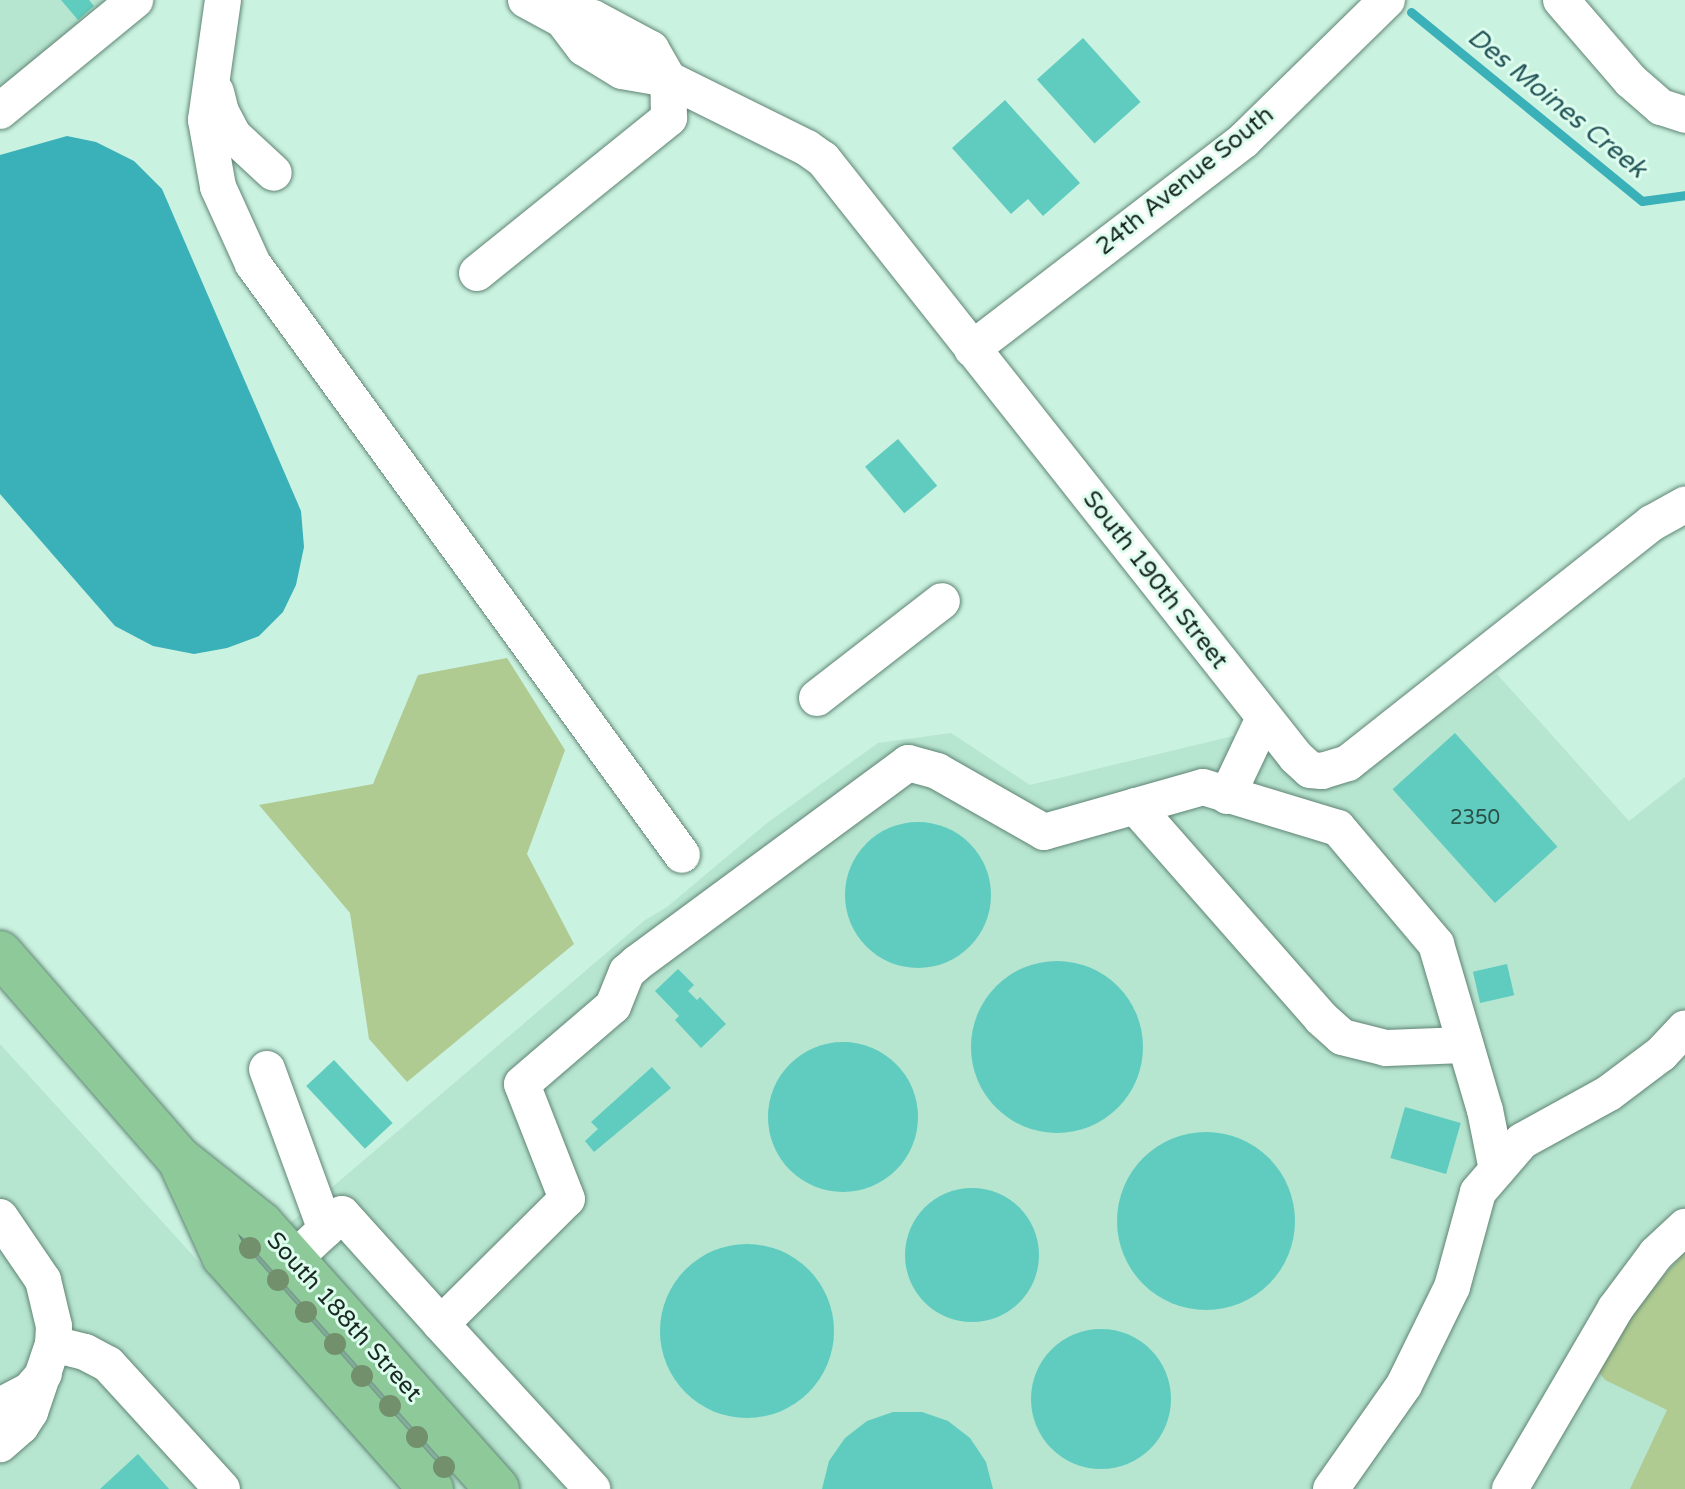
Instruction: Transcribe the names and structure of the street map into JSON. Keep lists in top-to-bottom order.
{
  "streets": {
    "main road": ["South 188th Street"],
    "street": ["24th Avenue South", "South 190th Street"]
  },
  "crossings": [
    ["24th Avenue South", "South 190th Street"]
  ],
  "water": ["Des Moines Creek"],
  "house_numbers": ["2350"]
}
